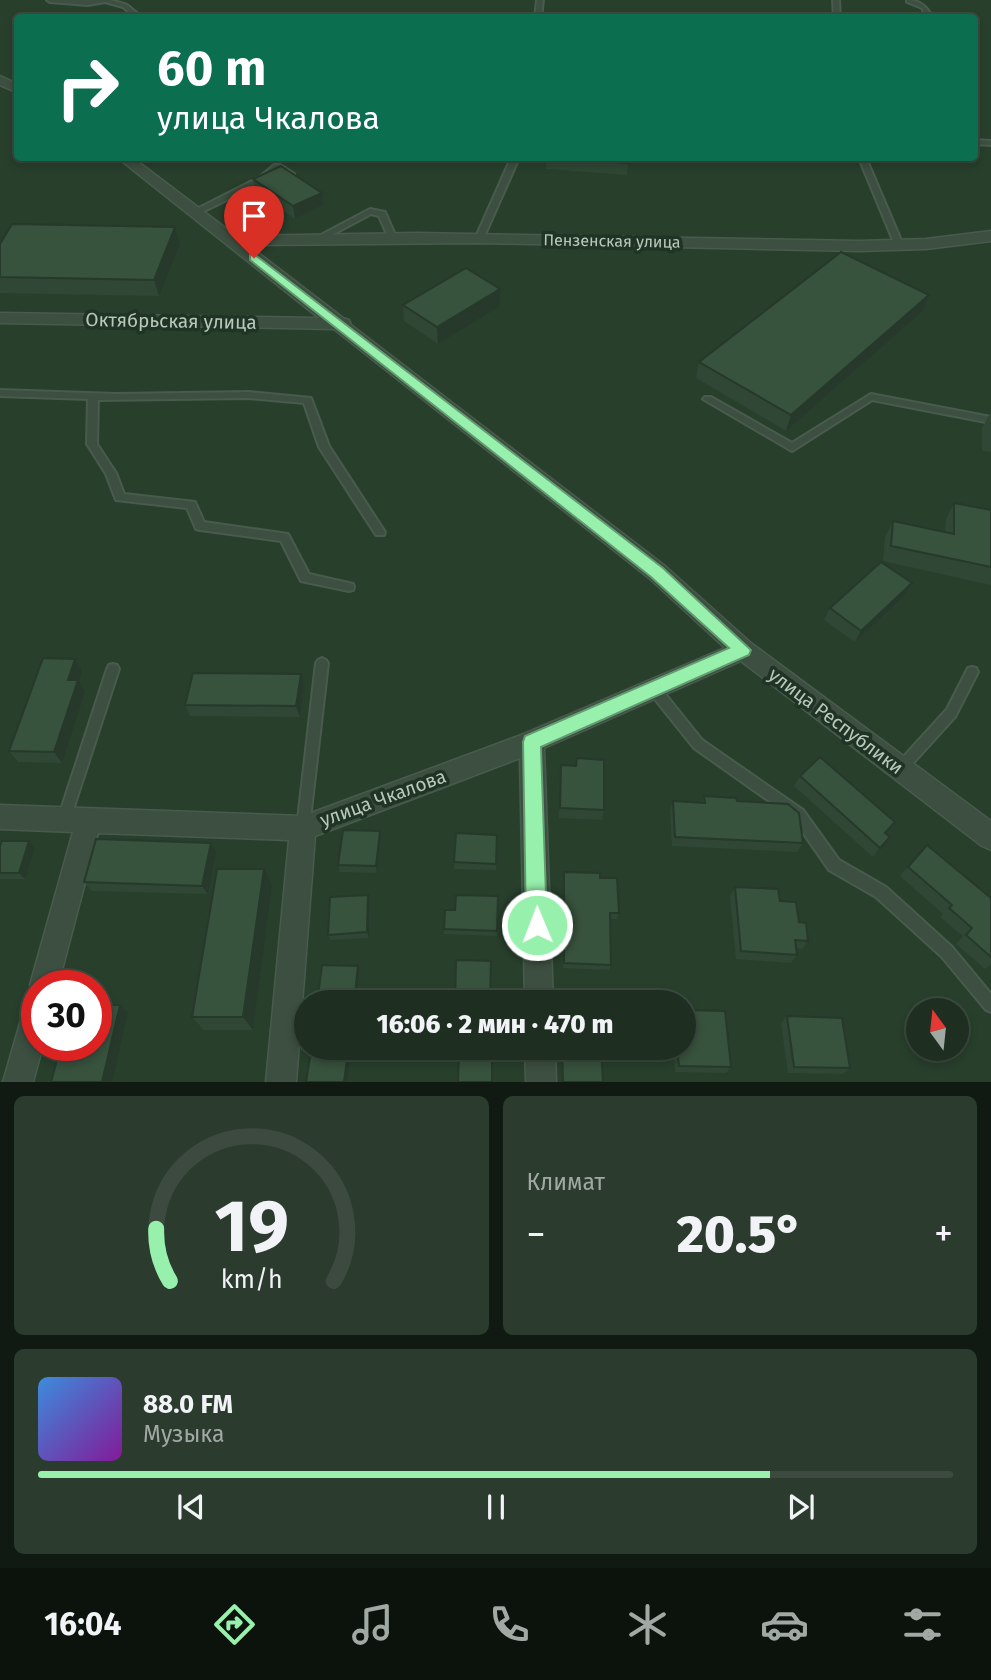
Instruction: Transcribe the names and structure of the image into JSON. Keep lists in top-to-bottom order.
{
  "streets": {
    "street": [
      "Пензенская улица",
      "Октябрьская улица",
      "улица Республики",
      "улица Чкалова"
    ]
  },
  "crossings": [
    ["Пензенская улица", "улица Республики"],
    ["Октябрьская улица", "улица Республики"],
    ["улица Республики", "улица Чкалова"]
  ],
  "north": "top",
  "page": {
    "turn": ["60 m", "улица Чкалова"],
    "limit": "30",
    "trip": "16:06 · 2 мин · 470 m",
    "tile": "Климат",
    "heat": ["−", "20.5°", "+"],
    "song": ["88.0 FM", "Музыка"],
    "tabs": "16:04",
    "gauge": ["19", "km/h"]
  }
}
